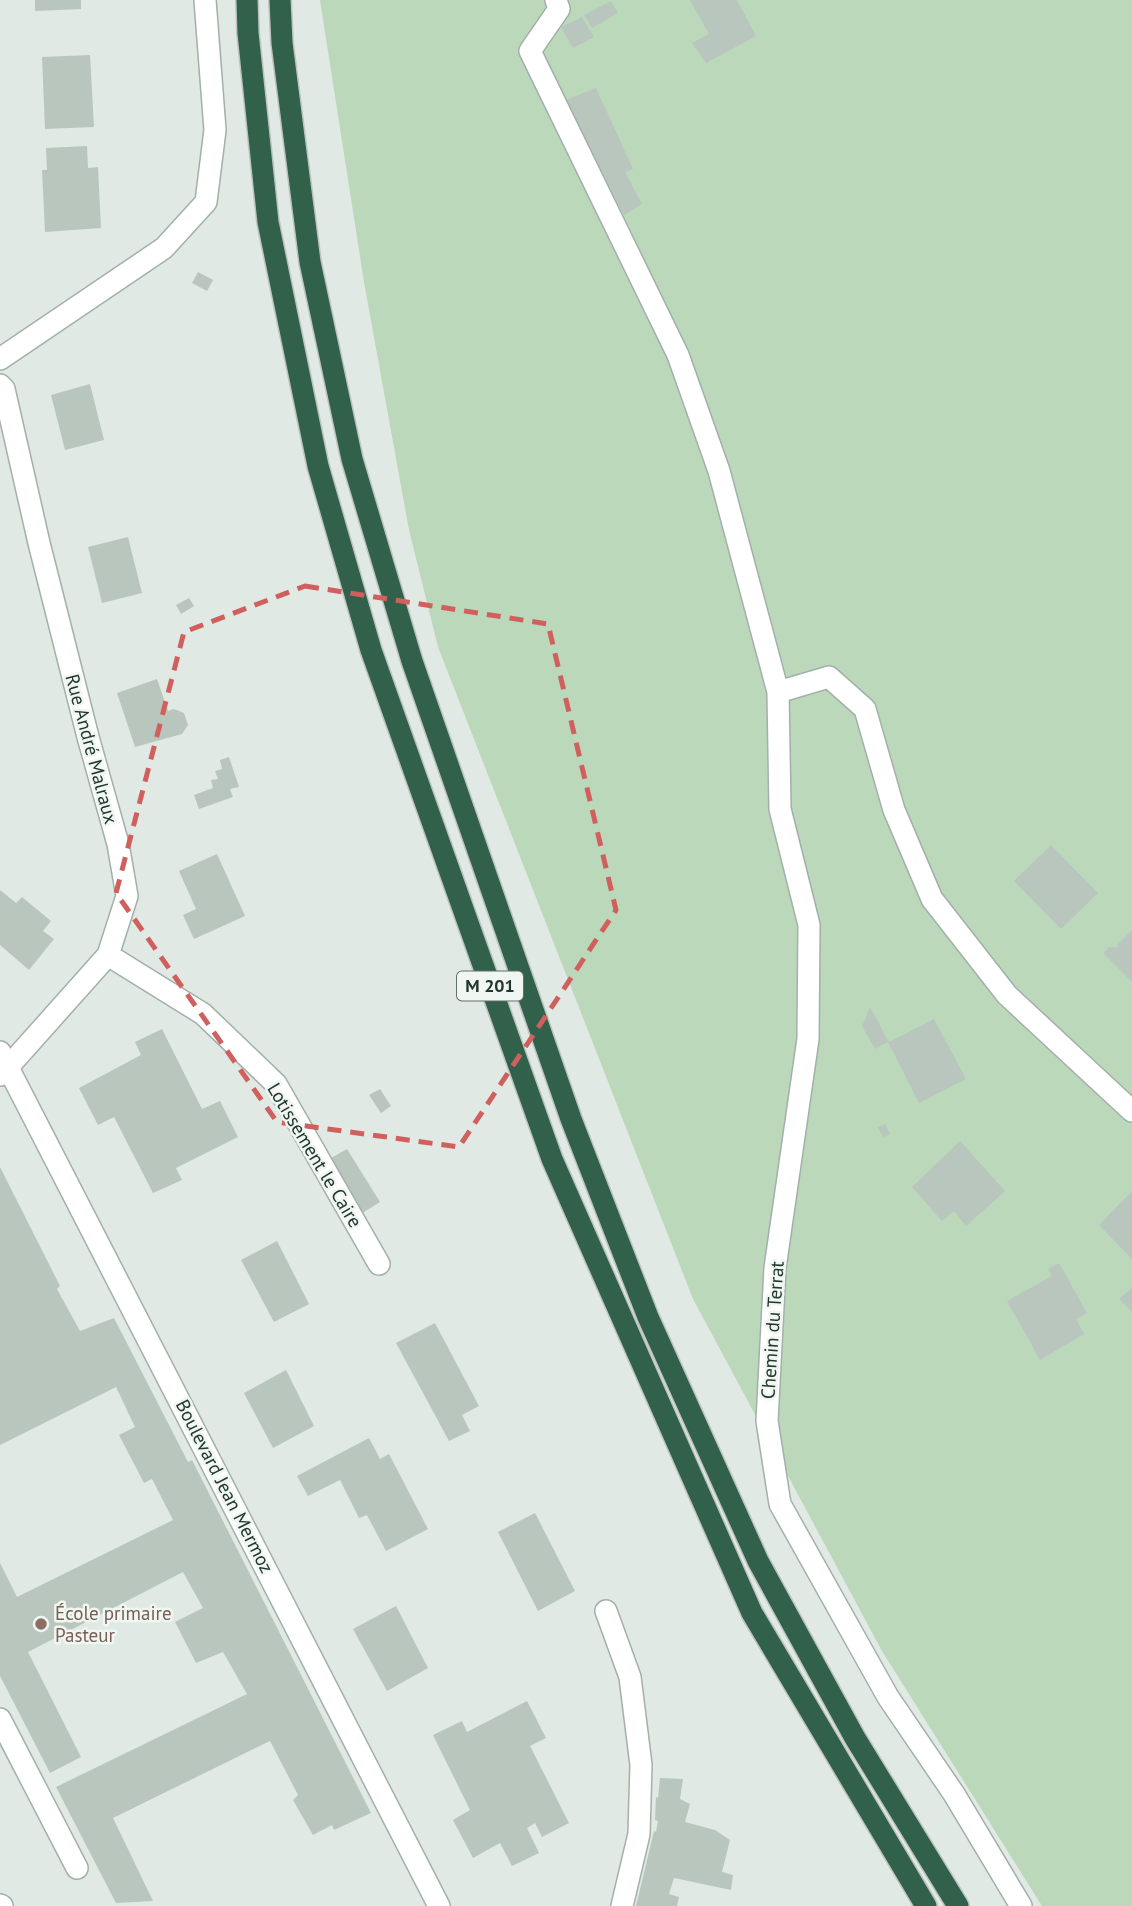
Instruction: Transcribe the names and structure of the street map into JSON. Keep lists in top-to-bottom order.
{
  "streets": {
    "highway": ["M 201"],
    "street": [
      "Rue André Malraux",
      "Lotissement le Caire",
      "Chemin du Terrat",
      "Boulevard Jean Mermoz"
    ]
  },
  "crossings": [
    ["Rue André Malraux", "Lotissement le Caire"],
    ["Rue André Malraux", "Boulevard Jean Mermoz"]
  ],
  "places": ["École primaire Pasteur"]
}
